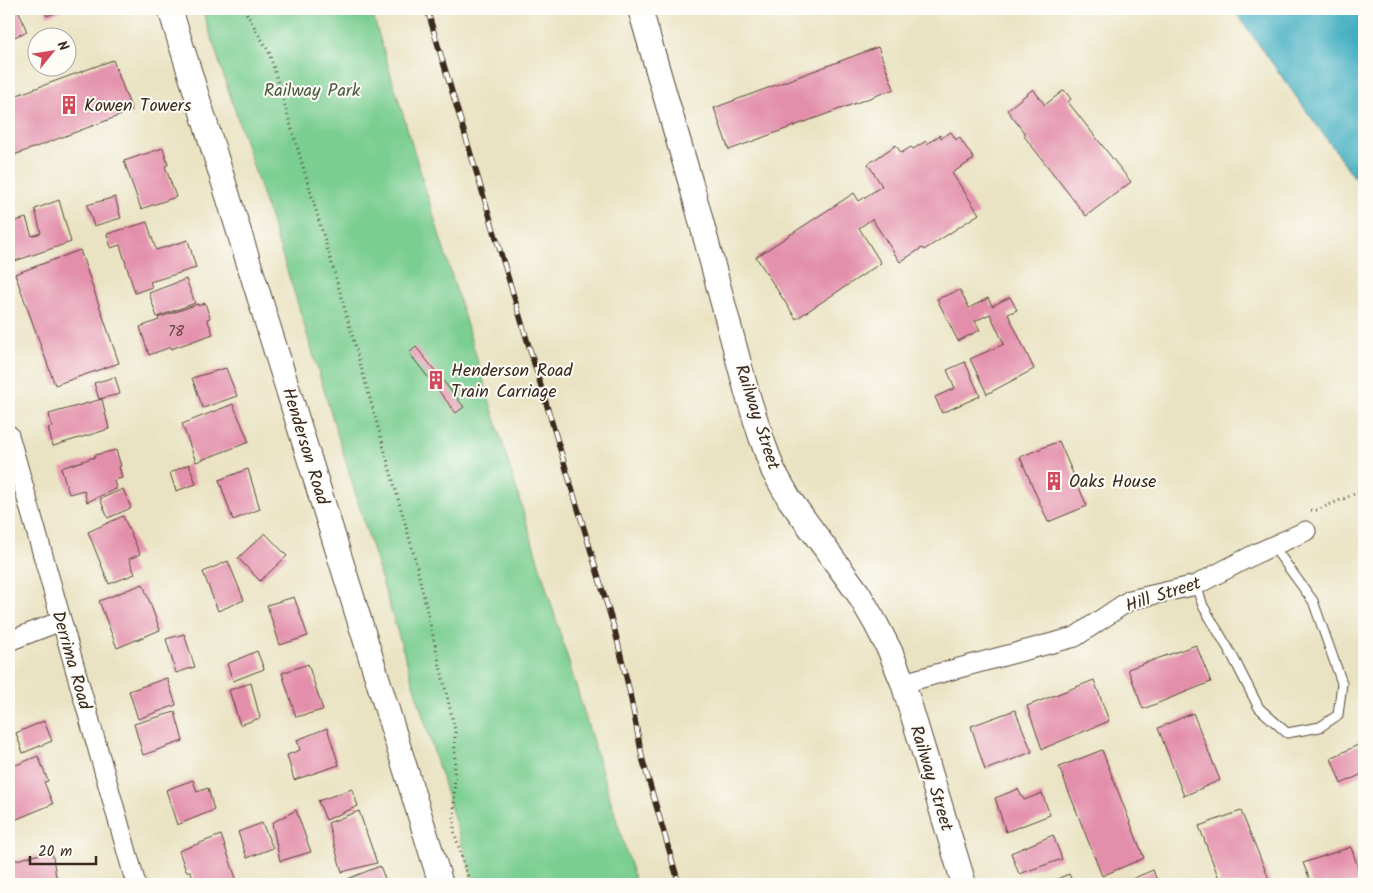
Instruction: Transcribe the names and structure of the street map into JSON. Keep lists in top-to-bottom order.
{
  "streets": {
    "street": [
      "Railway Street",
      "Henderson Road",
      "Hill Street",
      "Derrima Road"
    ]
  },
  "crossings": [
    ["Railway Street", "Hill Street"]
  ],
  "parks": ["Railway Park"],
  "places": {
    "building": ["Kowen Towers", "Henderson Road Train Carriage", "Oaks House"]
  },
  "house_numbers": ["78"],
  "scale_bar": "20 m",
  "north": "top right"
}
